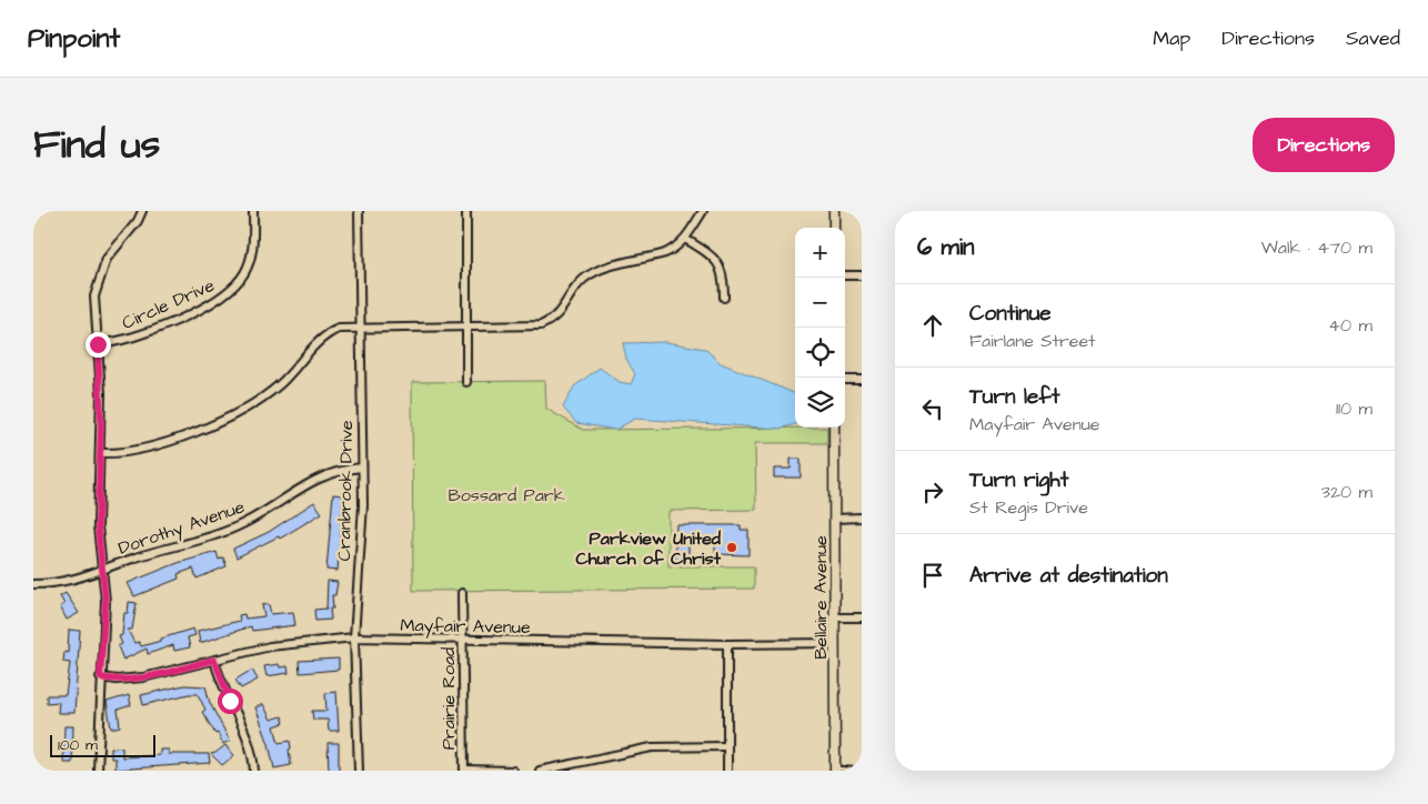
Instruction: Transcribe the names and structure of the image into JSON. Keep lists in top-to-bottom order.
{
  "streets": {
    "street": [
      "Circle Drive",
      "Cranbrook Drive",
      "Dorothy Avenue",
      "Bellaire Avenue",
      "Mayfair Avenue",
      "Prairie Road"
    ]
  },
  "crossings": [
    ["Cranbrook Drive", "Dorothy Avenue"],
    ["Cranbrook Drive", "Mayfair Avenue"],
    ["Bellaire Avenue", "Mayfair Avenue"],
    ["Mayfair Avenue", "Prairie Road"]
  ],
  "parks": ["Bossard Park"],
  "places": ["Parkview United Church of Christ"],
  "scale_bar": "100 m",
  "page": {
    "header": "Pinpoint",
    "nav": ["Map", "Directions", "Saved"],
    "title": "Find us",
    "buttons": "Directions",
    "heading": ["6 min", "Walk · 470 m"],
    "map_buttons": ["+", "−"],
    "list": [
      ["Continue", "Fairlane Street", "40 m"],
      ["Turn left", "Mayfair Avenue", "110 m"],
      ["Turn right", "St Regis Drive", "320 m"],
      "Arrive at destination"
    ],
    "scale": "100 m"
  }
}
